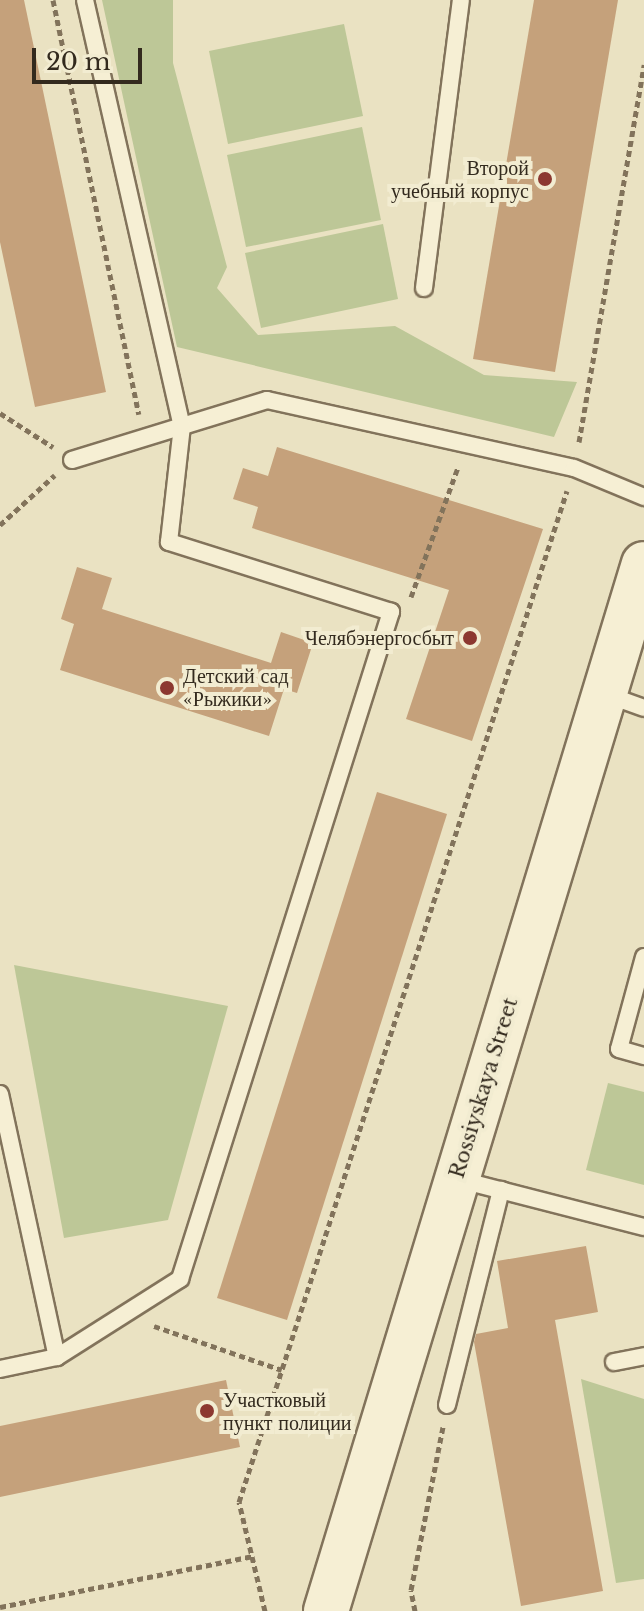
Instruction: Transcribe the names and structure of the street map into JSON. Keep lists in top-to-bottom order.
{
  "streets": {
    "main road": ["Rossiyskaya Street"]
  },
  "places": [
    "Второй учебный корпус",
    "Челябэнергосбыт",
    "Детский сад «Рыжики»",
    "Участковый пункт полиции"
  ],
  "scale_bar": "20 m"
}
